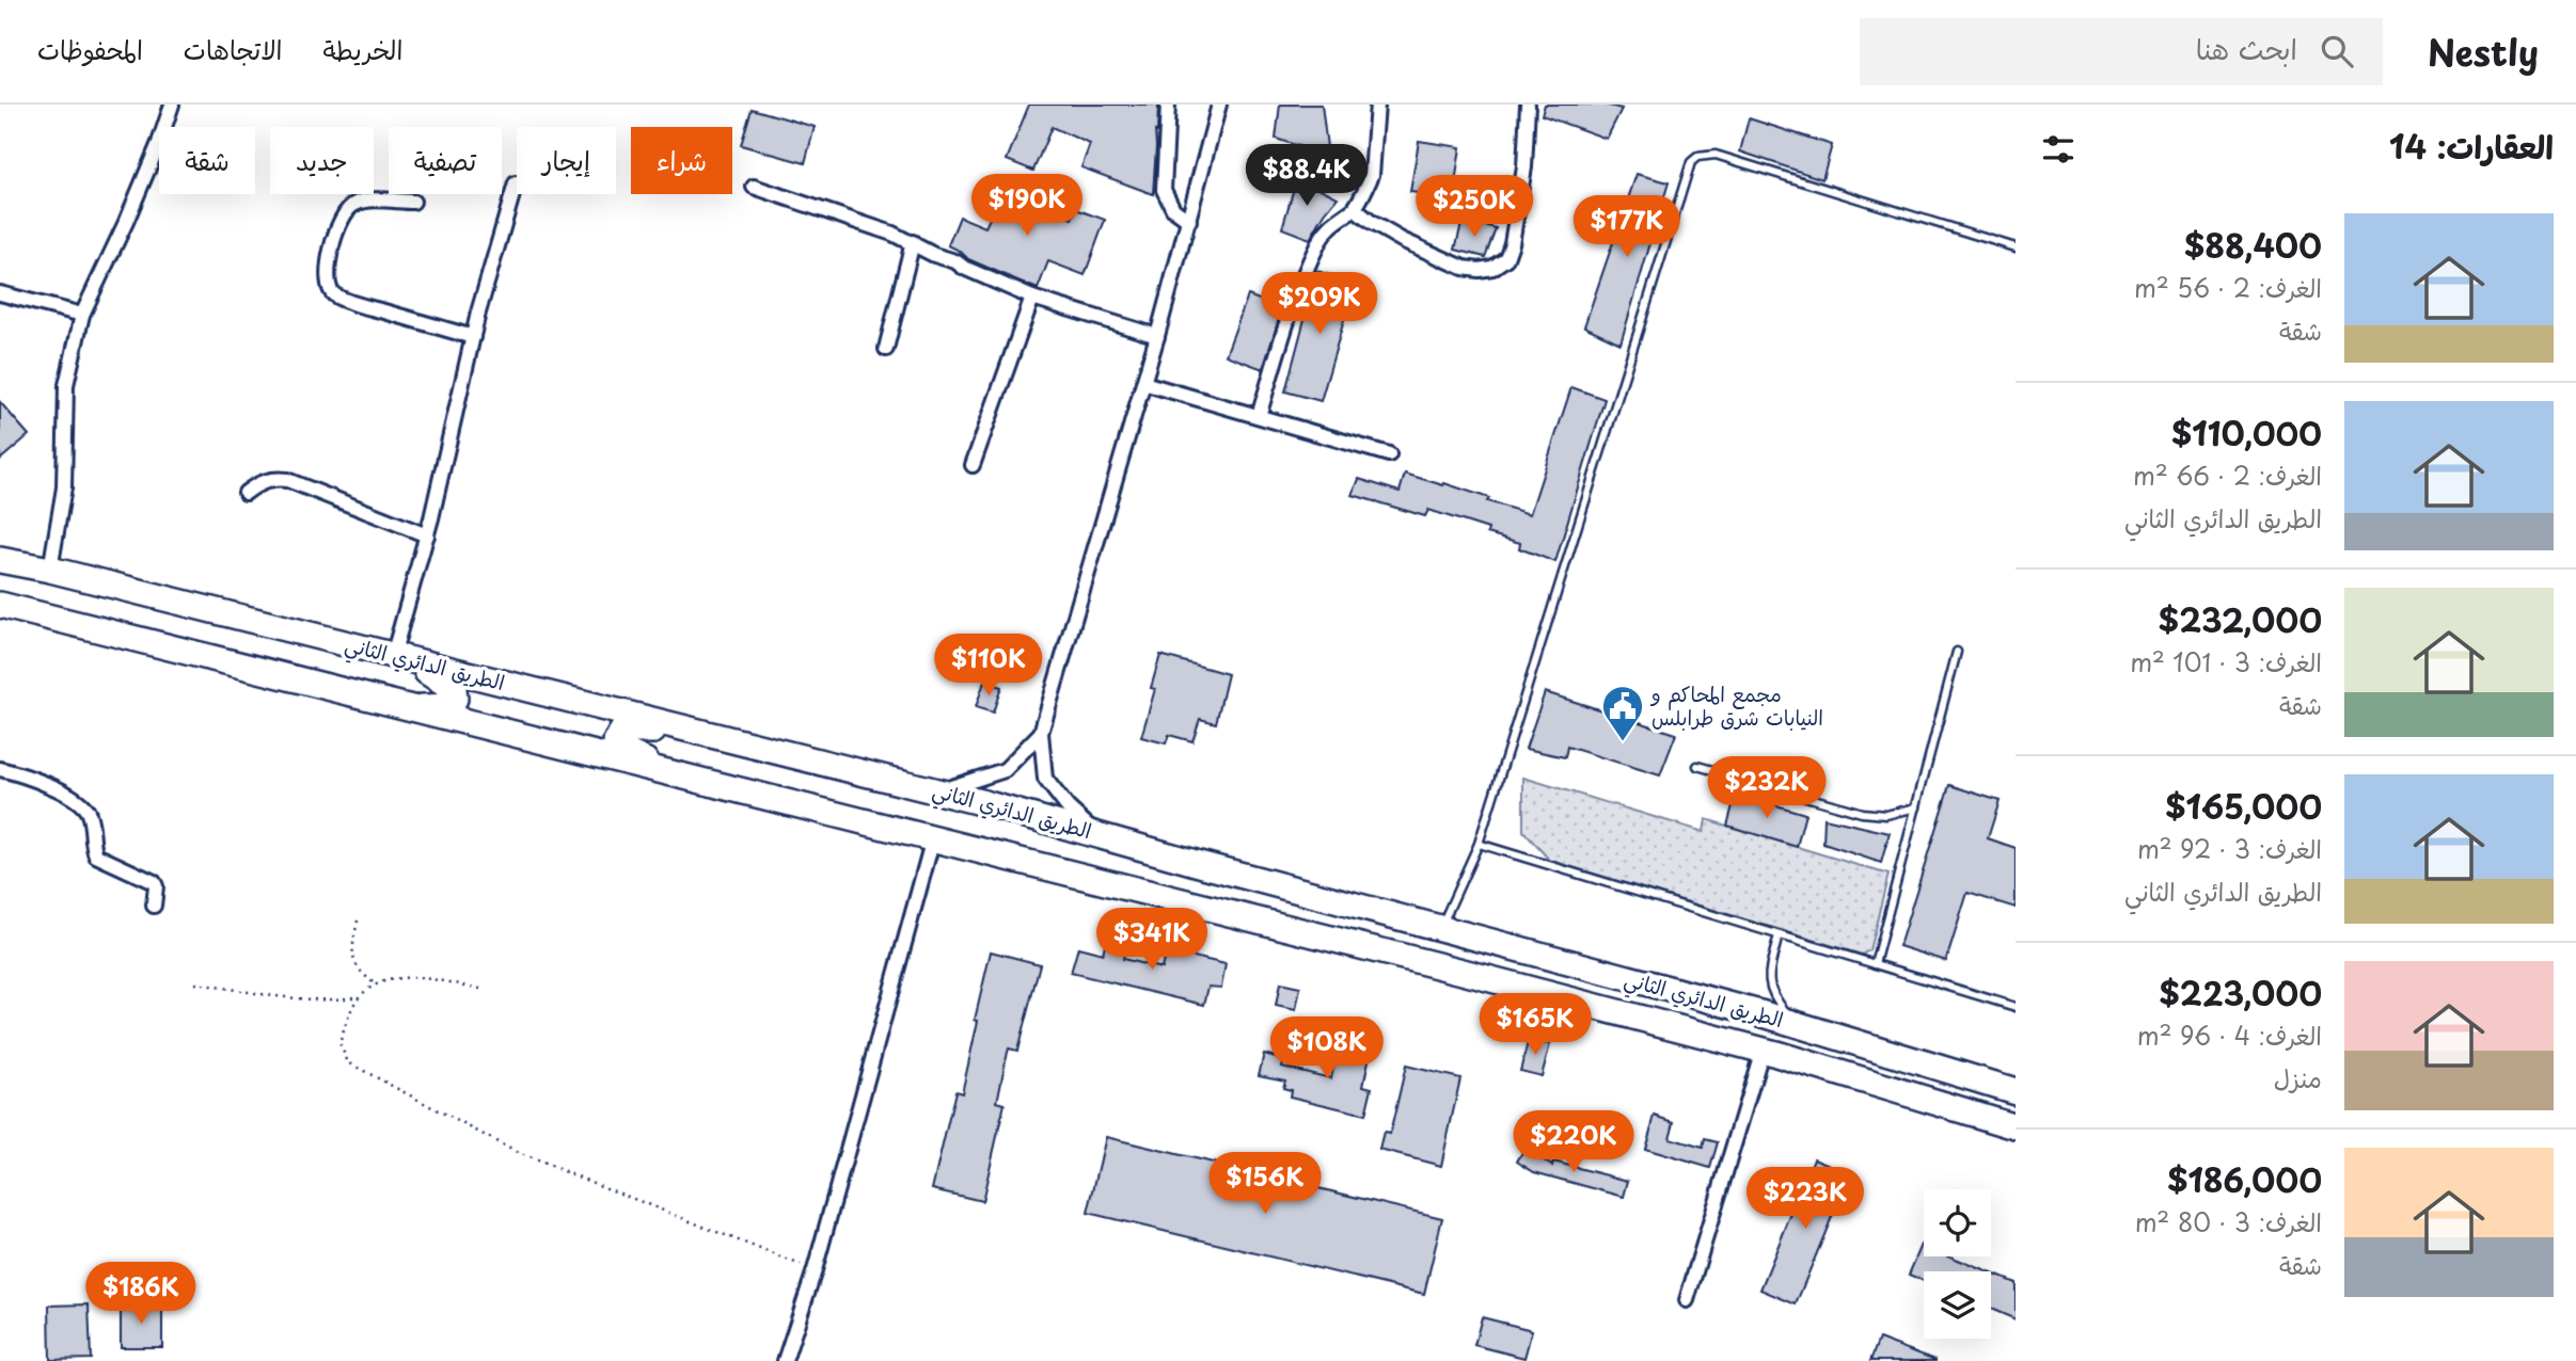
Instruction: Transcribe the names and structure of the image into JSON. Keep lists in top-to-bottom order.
{
  "streets": {
    "highway": ["الطريق الدائري الثاني"]
  },
  "places": {
    "public building": ["مجمع المحاكم و النيابات شرق طرابلس"]
  },
  "page": {
    "header": "Nestly",
    "search": "ابحث هنا",
    "nav": ["الخريطة", "الاتجاهات", "المحفوظات"],
    "heading": "العقارات: 14",
    "chip": [
      "شراء",
      "إيجار",
      "تصفية",
      "جديد",
      "شقة"
    ],
    "price": [
      "$88.4K",
      "$190K",
      "$250K",
      "$177K",
      "$209K",
      "$110K",
      "$232K",
      "$341K",
      "$165K",
      "$108K",
      "$220K",
      "$156K",
      "$223K",
      "$186K"
    ],
    "list": [
      {
        "name": "$88,400",
        "note": "الغرف: 2 · 56 m² · شقة"
      },
      {
        "name": "$110,000",
        "note": "الغرف: 2 · 66 m² · الطريق الدائري الثاني"
      },
      {
        "name": "$232,000",
        "note": "الغرف: 3 · 101 m² · شقة"
      },
      {
        "name": "$165,000",
        "note": "الغرف: 3 · 92 m² · الطريق الدائري الثاني"
      },
      {
        "name": "$223,000",
        "note": "الغرف: 4 · 96 m² · منزل"
      },
      {
        "name": "$186,000",
        "note": "الغرف: 3 · 80 m² · شقة"
      }
    ]
  }
}
